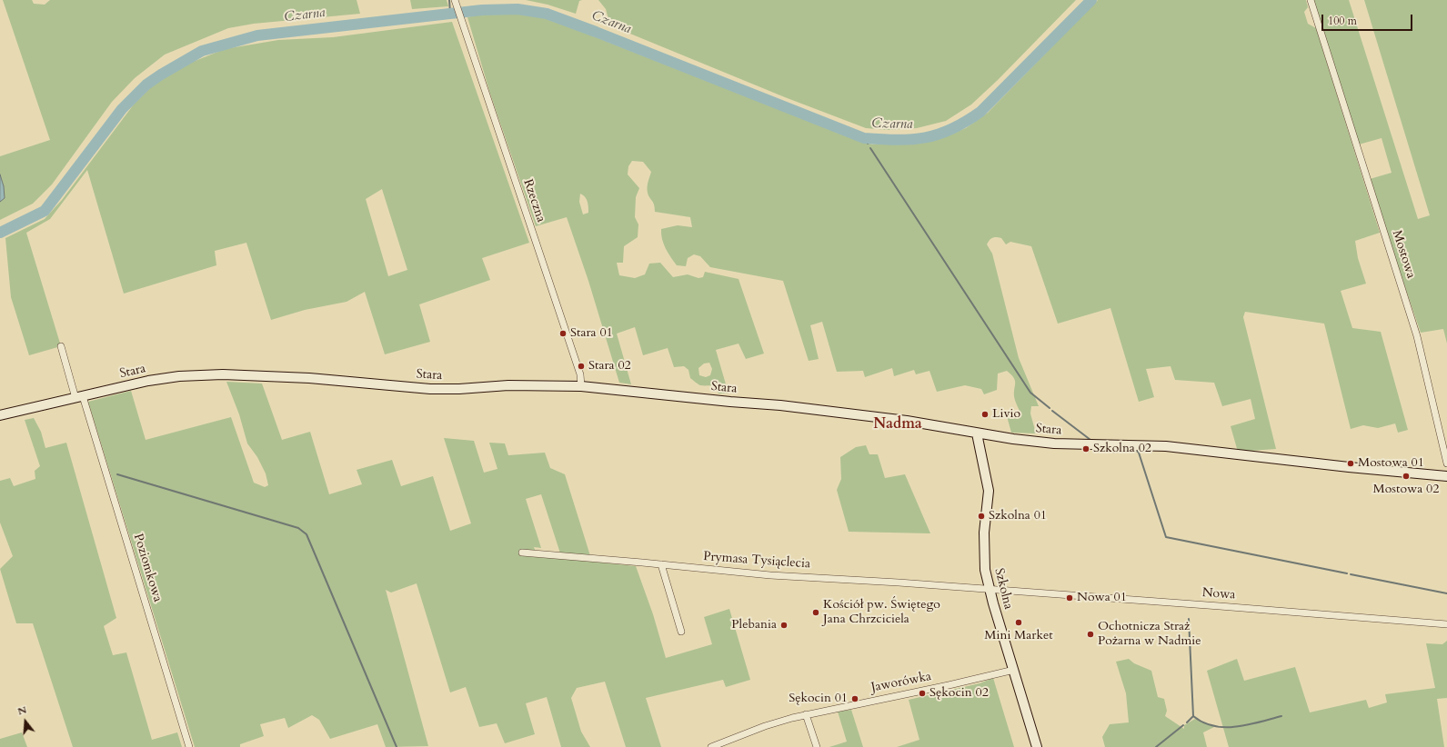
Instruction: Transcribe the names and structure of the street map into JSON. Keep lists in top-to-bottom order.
{
  "streets": {
    "street": [
      "Rzeczna",
      "Mostowa",
      "Stara",
      "Prymasa Tysiąclecia",
      "Poziomkowa",
      "Szkolna",
      "Nowa",
      "Jaworówka"
    ]
  },
  "crossings": [
    ["Rzeczna", "Stara"],
    ["Stara", "Poziomkowa"],
    ["Stara", "Szkolna"],
    ["Prymasa Tysiąclecia", "Szkolna"],
    ["Prymasa Tysiąclecia", "Nowa"],
    ["Szkolna", "Nowa"],
    ["Szkolna", "Jaworówka"]
  ],
  "districts": ["Nadma"],
  "water": ["Czarna"],
  "places": [
    "Stara 01",
    "Stara 02",
    "Livio",
    "Szkolna 02",
    "Mostowa 01",
    "Mostowa 02",
    "Szkolna 01",
    "Nowa 01",
    "Kościół pw. Świętego Jana Chrzciciela",
    "Mini Market",
    "Plebania",
    "Ochotnicza Straż Pożarna w Nadmie",
    "Sękocin 02",
    "Sękocin 01"
  ],
  "scale_bar": "100 m",
  "north": "top"
}
